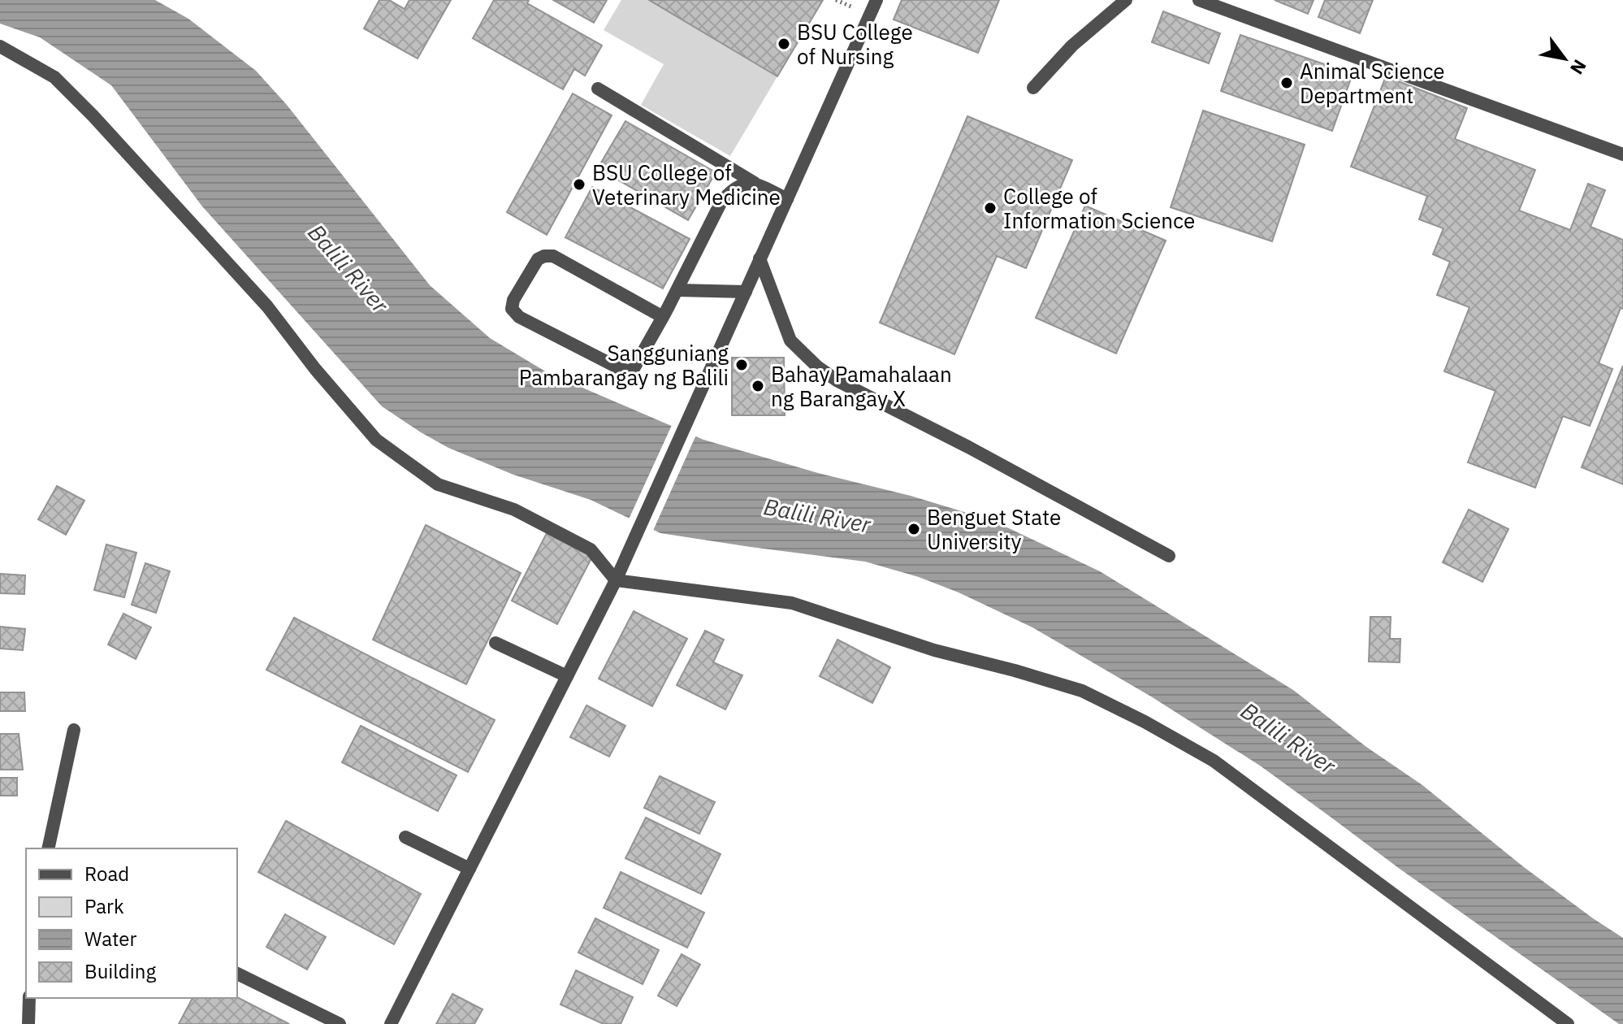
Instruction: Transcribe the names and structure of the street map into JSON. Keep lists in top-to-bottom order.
{
  "water": ["Balili River"],
  "places": [
    "BSU College of Nursing",
    "Animal Science Department",
    "BSU College of Veterinary Medicine",
    "College of Information Science",
    "Sangguniang Pambarangay ng Balili",
    "Bahay Pamahalaan ng Barangay X",
    "Benguet State University"
  ],
  "legend": [
    "Road",
    "Park",
    "Water",
    "Building"
  ],
  "north": "bottom right"
}
